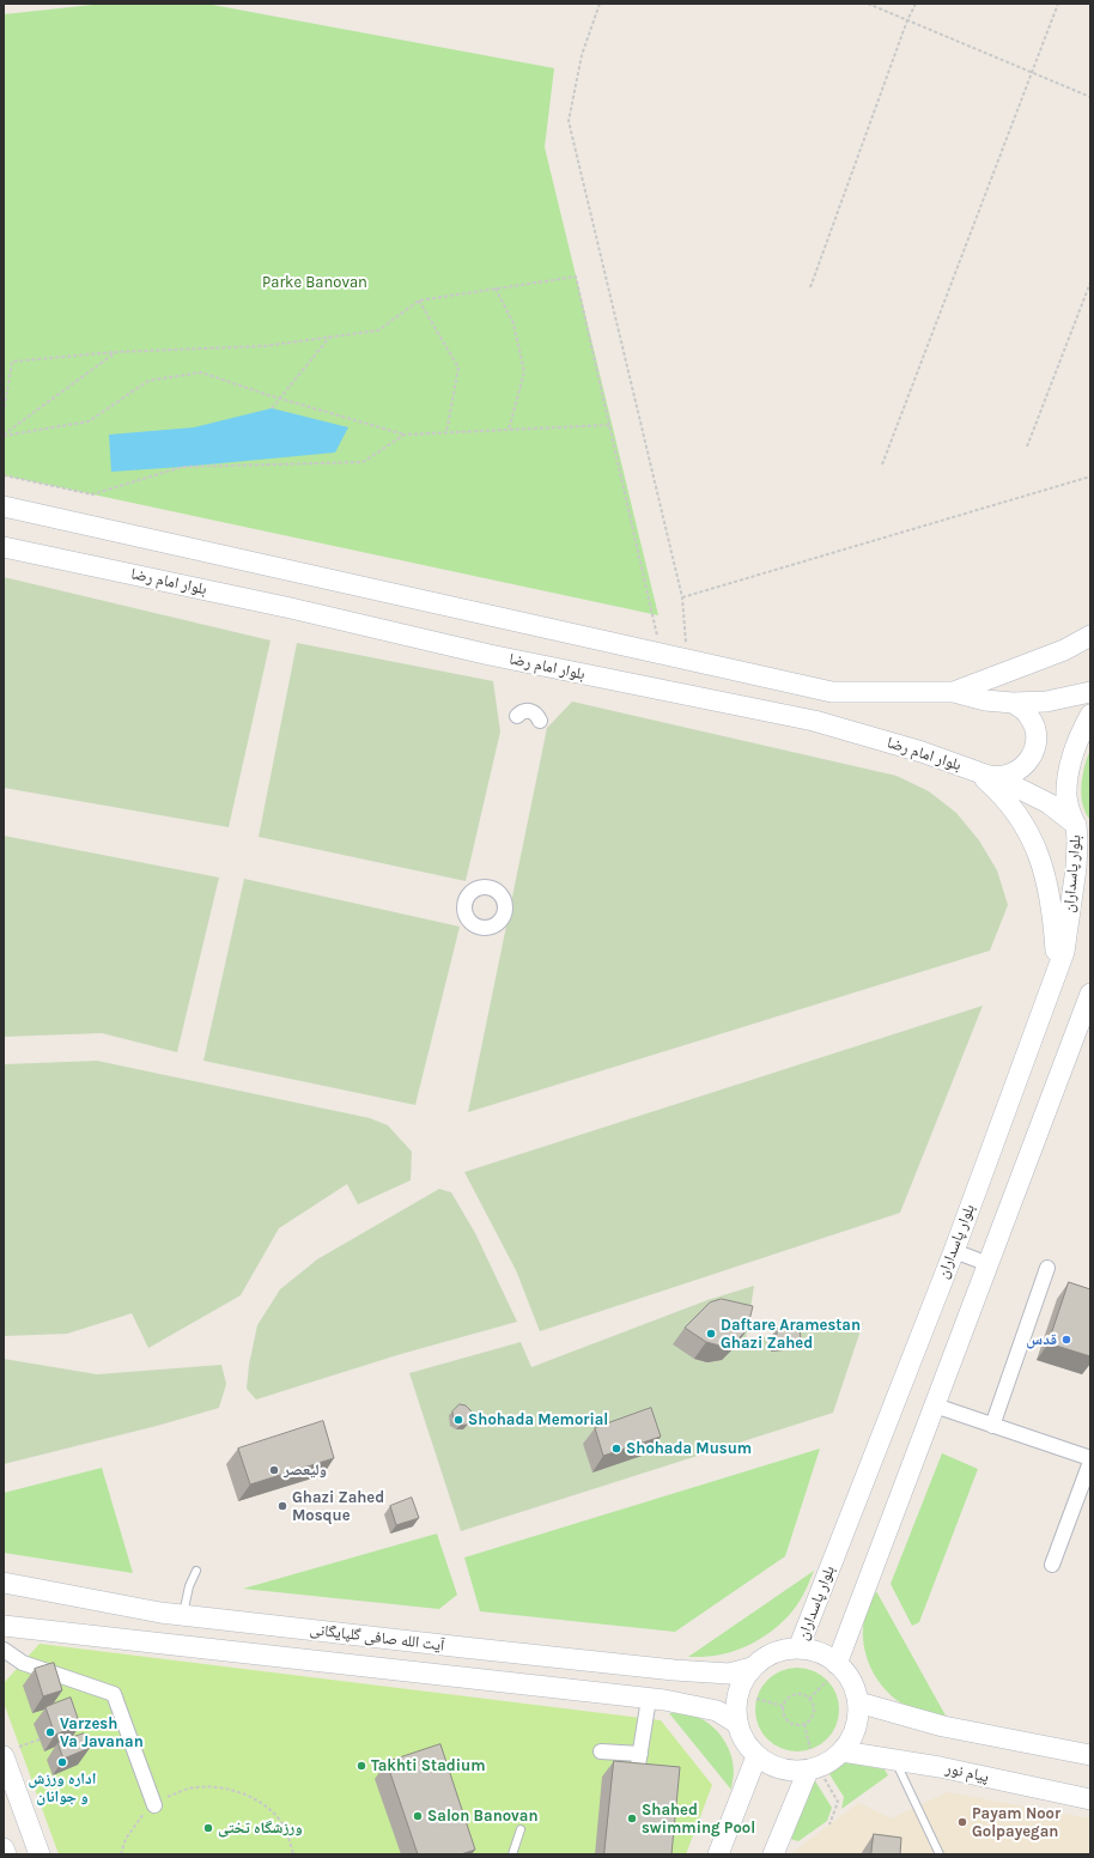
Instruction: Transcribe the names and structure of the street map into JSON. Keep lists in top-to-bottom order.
{
  "streets": {
    "main road": [
      "بلوار امام رضا",
      "بلوار پاسداران",
      "آیت الله صافی گلپایگانی",
      "پیام نور"
    ]
  },
  "crossings": [
    ["بلوار امام رضا", "بلوار پاسداران"]
  ],
  "parks": ["Parke Banovan"],
  "places": [
    "Daftare Aramestan Ghazi Zahed",
    "قدس",
    "Shohada Memorial",
    "Shohada Musum",
    "ولیعصر",
    "Ghazi Zahed Mosque",
    "Varzesh Va Javanan",
    "اداره ورزش و جوانان",
    "Takhti Stadium",
    "Salon Banovan",
    "Shahed swimming Pool",
    "Payam Noor Golpayegan",
    "ورزشگاه تختی"
  ]
}
